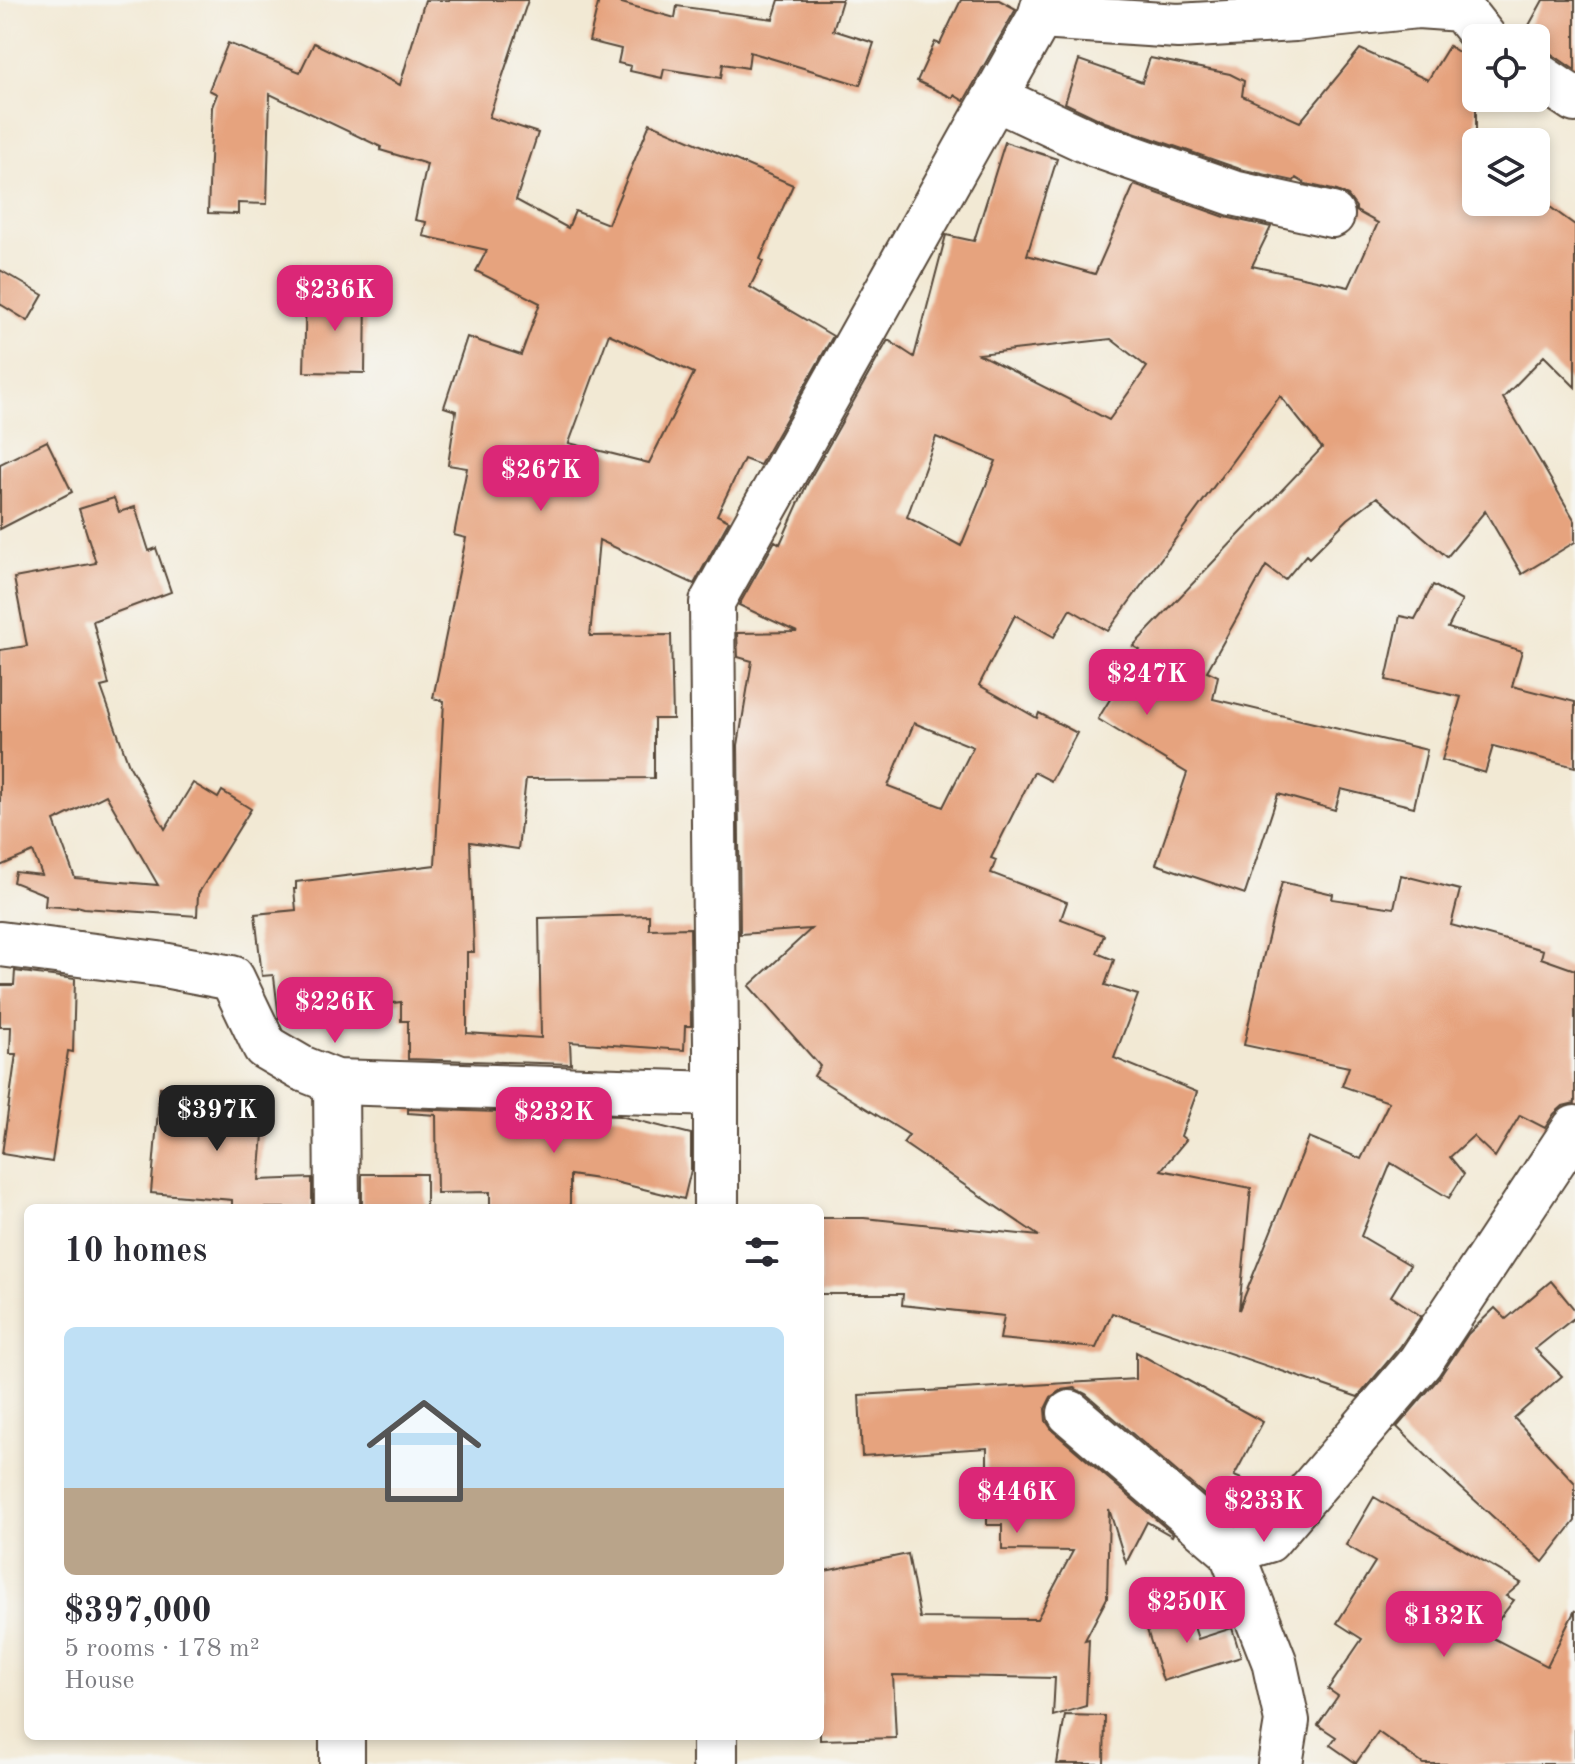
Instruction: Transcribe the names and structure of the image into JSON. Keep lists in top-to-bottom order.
{
  "page": {
    "price": [
      "$236K",
      "$267K",
      "$247K",
      "$226K",
      "$397K",
      "$232K",
      "$446K",
      "$233K",
      "$250K",
      "$132K"
    ],
    "heading": "10 homes",
    "list": [
      {
        "name": "$397,000",
        "note": "5 rooms · 178 m² · House"
      }
    ]
  }
}
